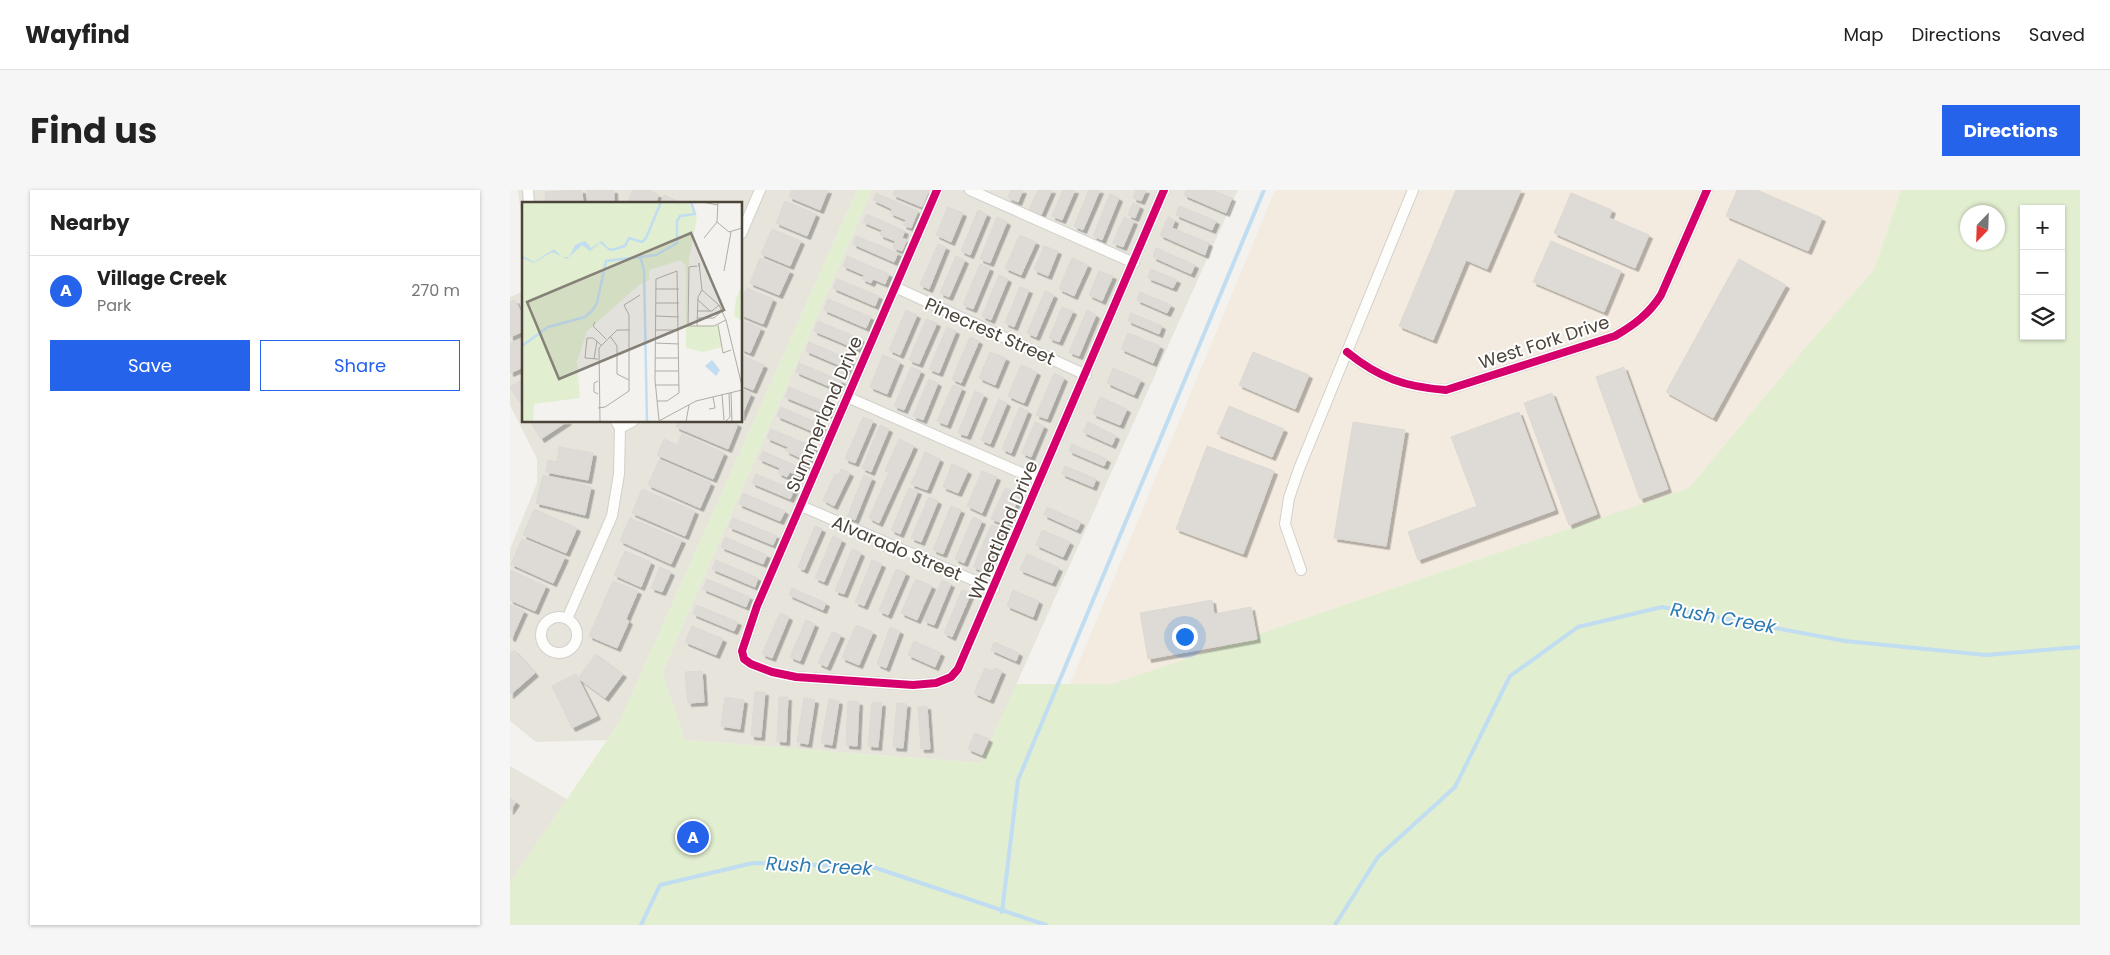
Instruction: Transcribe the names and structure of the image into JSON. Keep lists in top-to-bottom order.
{
  "streets": {
    "street": [
      "Pinecrest Street",
      "West Fork Drive",
      "Summerland Drive",
      "Wheatland Drive",
      "Alvarado Street"
    ]
  },
  "crossings": [
    ["Pinecrest Street", "Summerland Drive"],
    ["Pinecrest Street", "Wheatland Drive"],
    ["Summerland Drive", "Wheatland Drive"],
    ["Summerland Drive", "Alvarado Street"],
    ["Wheatland Drive", "Alvarado Street"]
  ],
  "water": ["Rush Creek"],
  "north": "bottom left",
  "page": {
    "header": "Wayfind",
    "nav": ["Map", "Directions", "Saved"],
    "title": "Find us",
    "buttons": [
      "Directions",
      ["Save", "Share"]
    ],
    "heading": "Nearby",
    "map_buttons": ["+", "−"],
    "list": [
      {
        "mark": "A",
        "name": "Village Creek",
        "note": "Park",
        "value": "270 m"
      }
    ],
    "pins": "A"
  }
}
